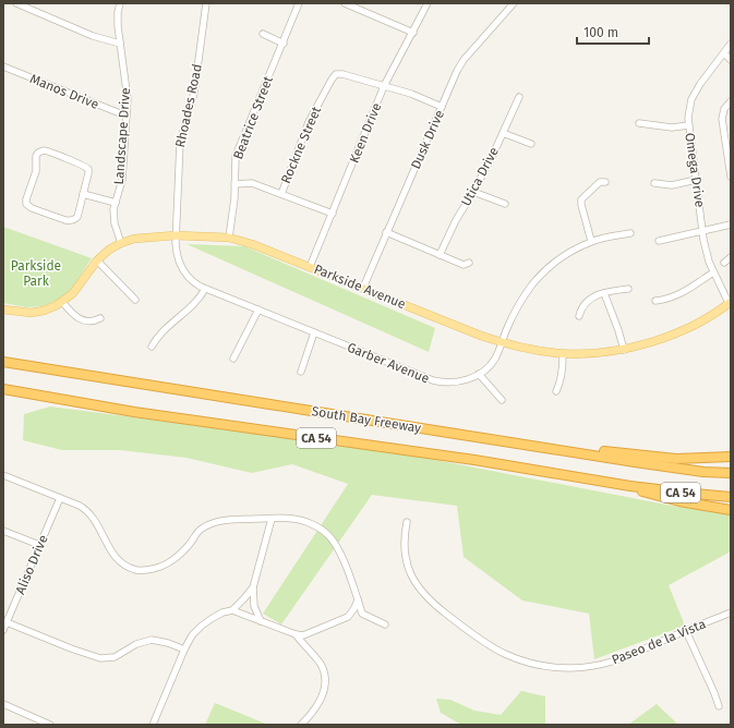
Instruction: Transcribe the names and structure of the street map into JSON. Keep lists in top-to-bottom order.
{
  "streets": {
    "highway": ["South Bay Freeway", "CA 54"],
    "main road": ["Parkside Avenue"],
    "street": [
      "Manos Drive",
      "Rhoades Road",
      "Beatrice Street",
      "Keen Drive",
      "Landscape Drive",
      "Dusk Drive",
      "Rockne Street",
      "Omega Drive",
      "Utica Drive",
      "Garber Avenue",
      "Aliso Drive",
      "Paseo de la Vista"
    ]
  },
  "crossings": [
    ["Manos Drive", "Landscape Drive"],
    ["Rhoades Road", "Parkside Avenue"],
    ["Rhoades Road", "Garber Avenue"],
    ["Beatrice Street", "Parkside Avenue"],
    ["Keen Drive", "Rockne Street"],
    ["Keen Drive", "Parkside Avenue"],
    ["Landscape Drive", "Parkside Avenue"],
    ["Dusk Drive", "Parkside Avenue"],
    ["Omega Drive", "Parkside Avenue"],
    ["Parkside Avenue", "Garber Avenue"]
  ],
  "parks": ["Parkside Park"],
  "scale_bar": "100 m"
}
